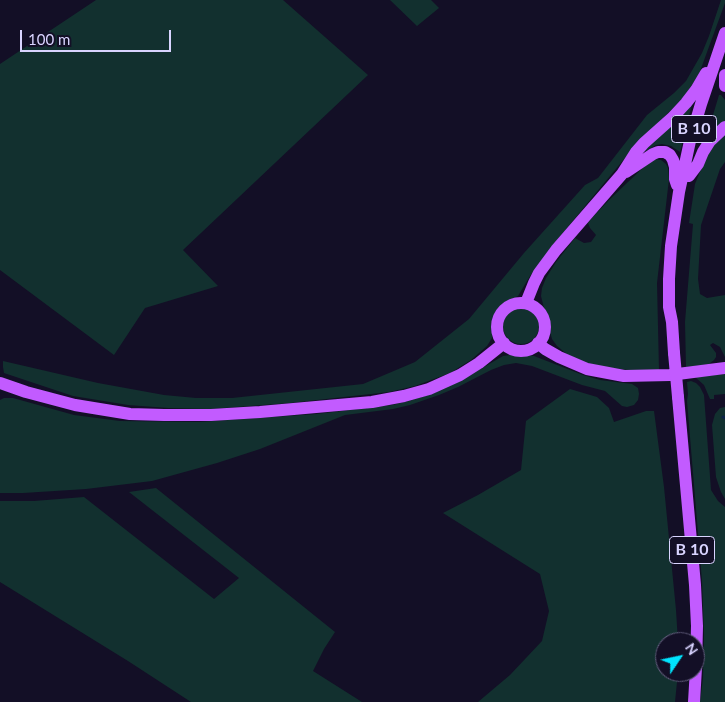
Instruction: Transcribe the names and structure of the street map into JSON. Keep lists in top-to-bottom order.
{
  "streets": {
    "main road": ["B 10"]
  },
  "scale_bar": "100 m",
  "north": "top right"
}
